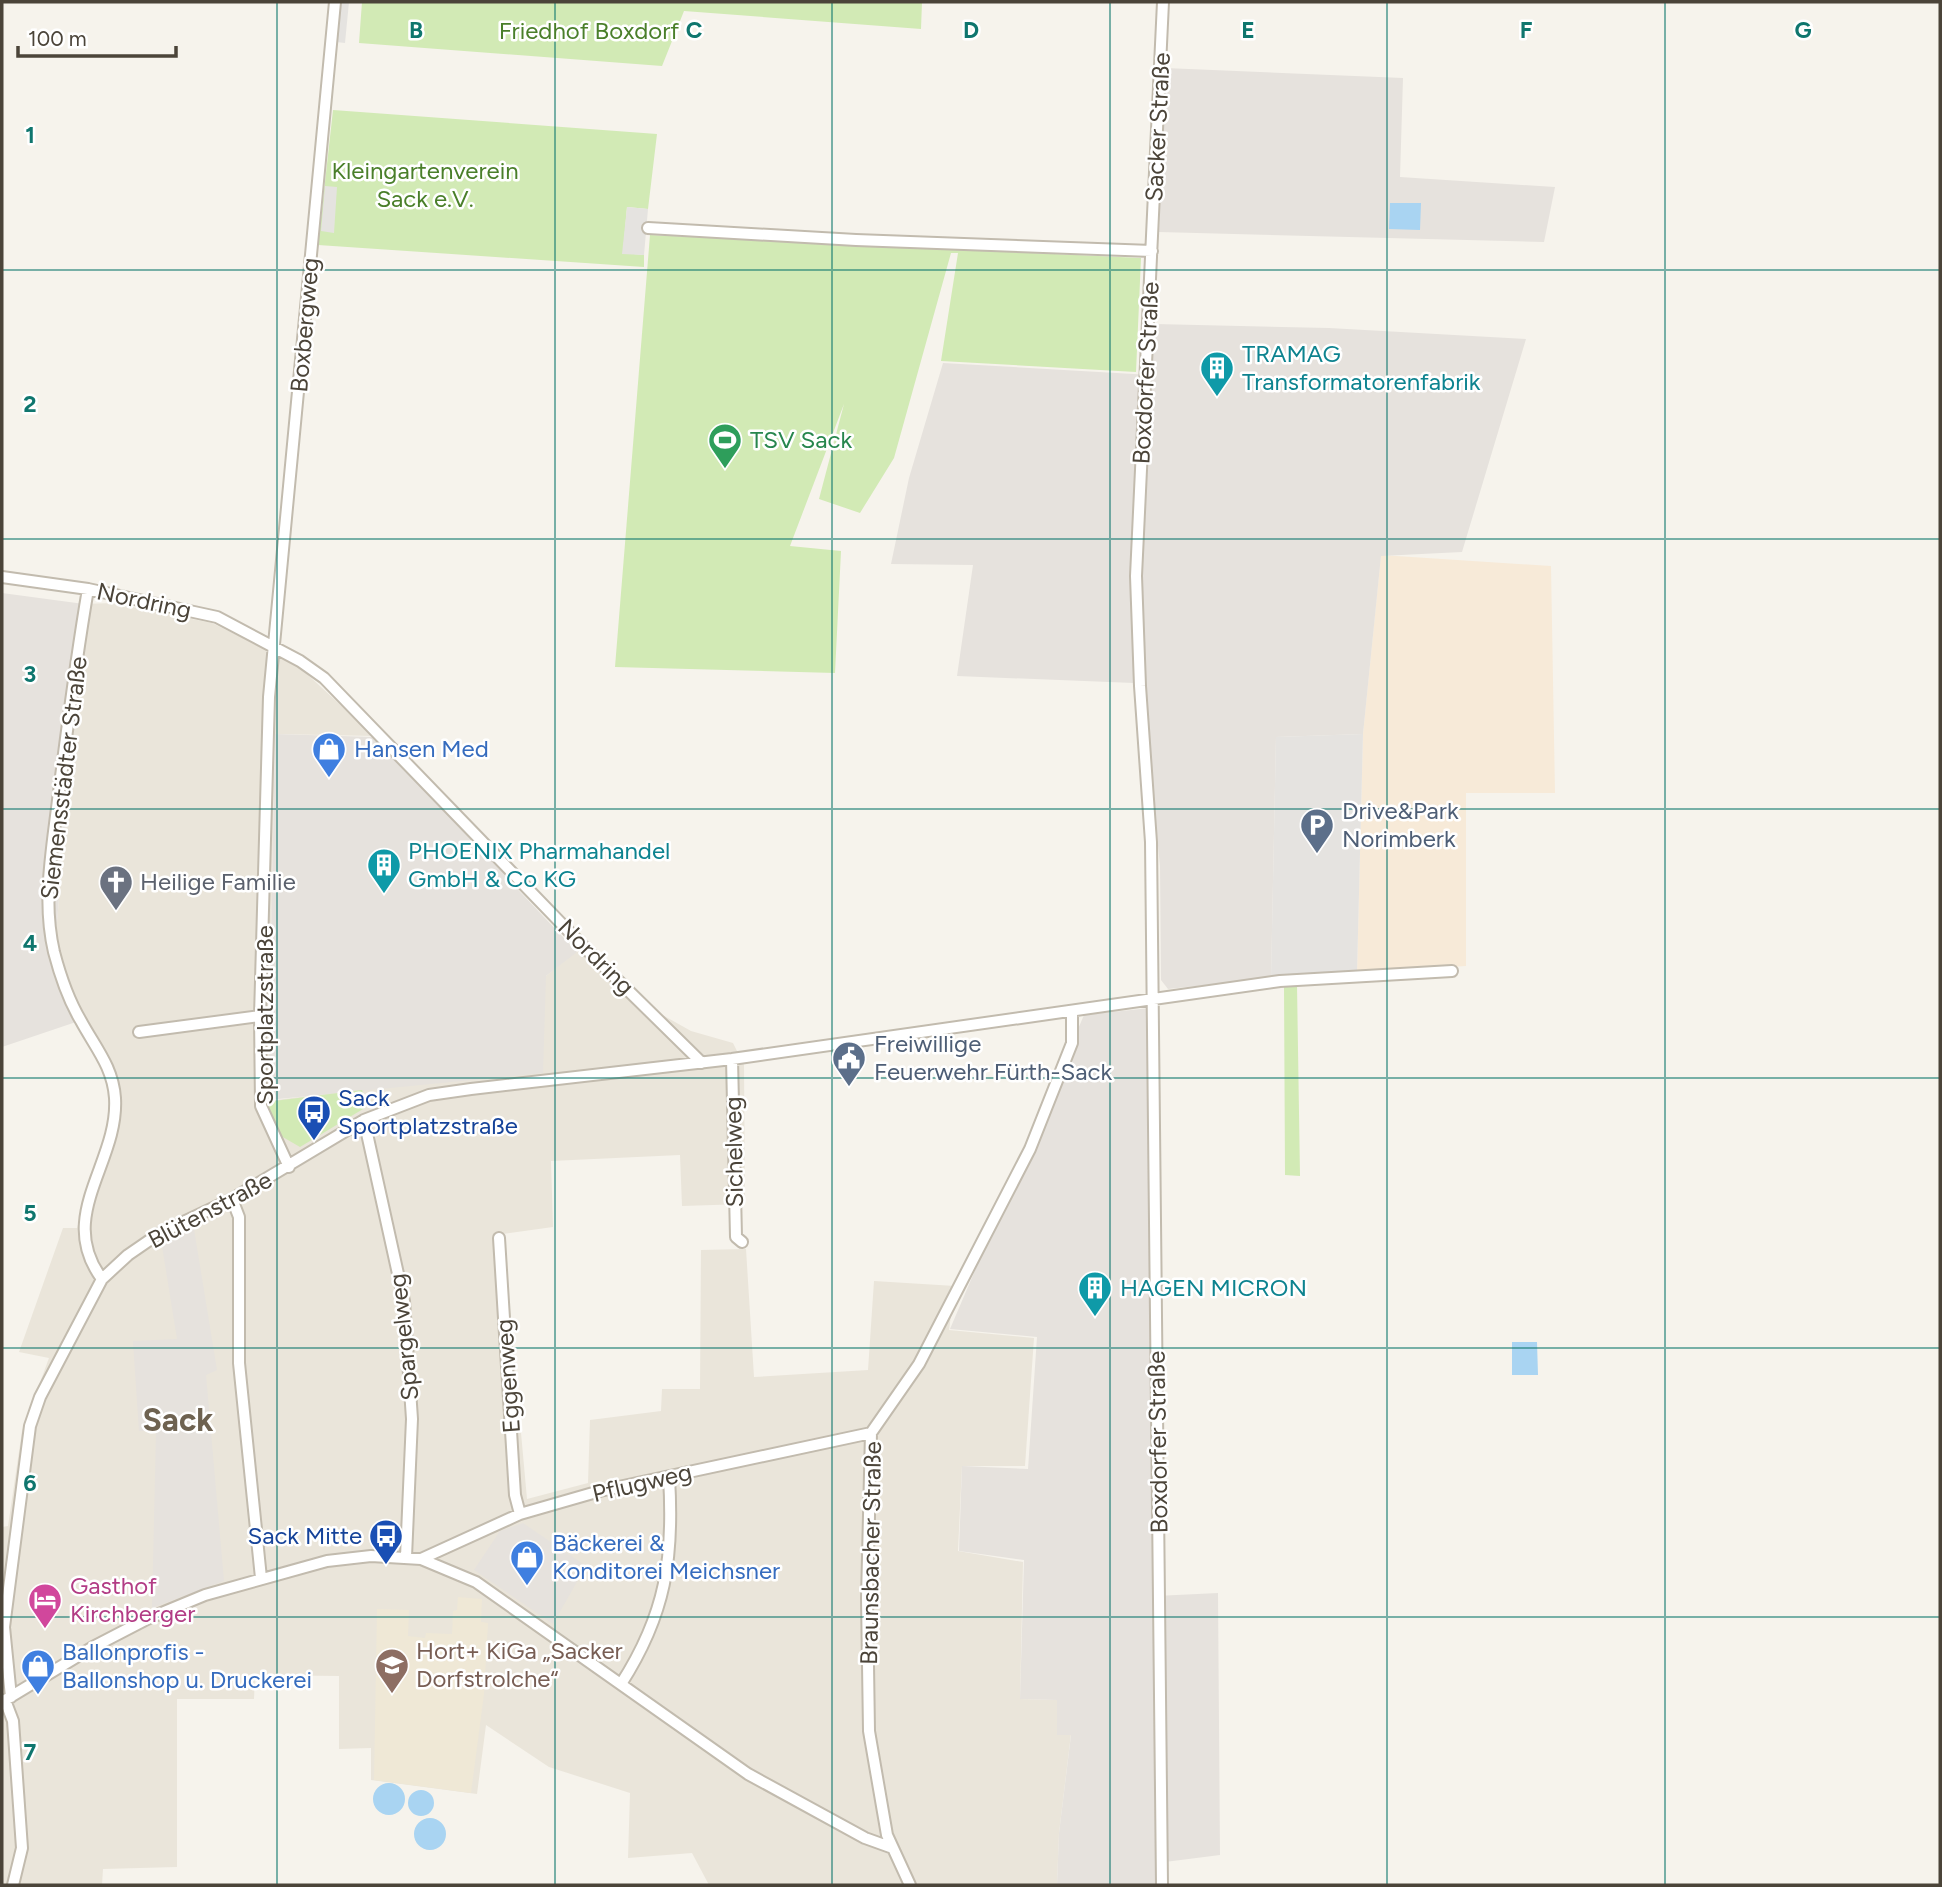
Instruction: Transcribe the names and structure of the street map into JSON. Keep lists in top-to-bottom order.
{
  "streets": {
    "street": [
      "Sacker Straße",
      "Boxbergweg",
      "Boxdorfer Straße",
      "Nordring",
      "Siemensstädter Straße",
      "Sportplatzstraße",
      "Sichelweg",
      "Blütenstraße",
      "Spargelweg",
      "Eggenweg",
      "Pflugweg",
      "Braunsbacher Straße"
    ]
  },
  "crossings": [
    ["Sacker Straße", "Boxdorfer Straße"],
    ["Boxbergweg", "Nordring"],
    ["Boxbergweg", "Sportplatzstraße"],
    ["Nordring", "Siemensstädter Straße"],
    ["Nordring", "Sportplatzstraße"],
    ["Nordring", "Blütenstraße"],
    ["Siemensstädter Straße", "Blütenstraße"],
    ["Sportplatzstraße", "Blütenstraße"],
    ["Blütenstraße", "Spargelweg"],
    ["Eggenweg", "Pflugweg"],
    ["Pflugweg", "Braunsbacher Straße"]
  ],
  "districts": ["Sack"],
  "parks": ["Friedhof Boxdorf", "Kleingartenverein Sack e.V."],
  "places": {
    "building": ["TRAMAG Transformatorenfabrik", "PHOENIX Pharmahandel GmbH & Co KG", "HAGEN MICRON"],
    "sports": ["TSV Sack"],
    "shop": ["Hansen Med", "Bäckerei & Konditorei Meichsner", "Ballonprofis - Ballonshop u. Druckerei"],
    "parking": ["Drive&Park Norimberk"],
    "church": ["Heilige Familie"],
    "public building": ["Freiwillige Feuerwehr Fürth-Sack"],
    "bus stop": ["Sack Sportplatzstraße", "Sack Mitte"],
    "hotel": ["Gasthof Kirchberger"],
    "school or university": ["Hort+ KiGa „Sacker Dorfstrolche“"]
  },
  "scale_bar": "100 m",
  "grid": {
    "columns": [
      "B",
      "C",
      "D",
      "E",
      "F",
      "G"
    ],
    "rows": [
      "1",
      "2",
      "3",
      "4",
      "5",
      "6",
      "7"
    ]
  }
}
